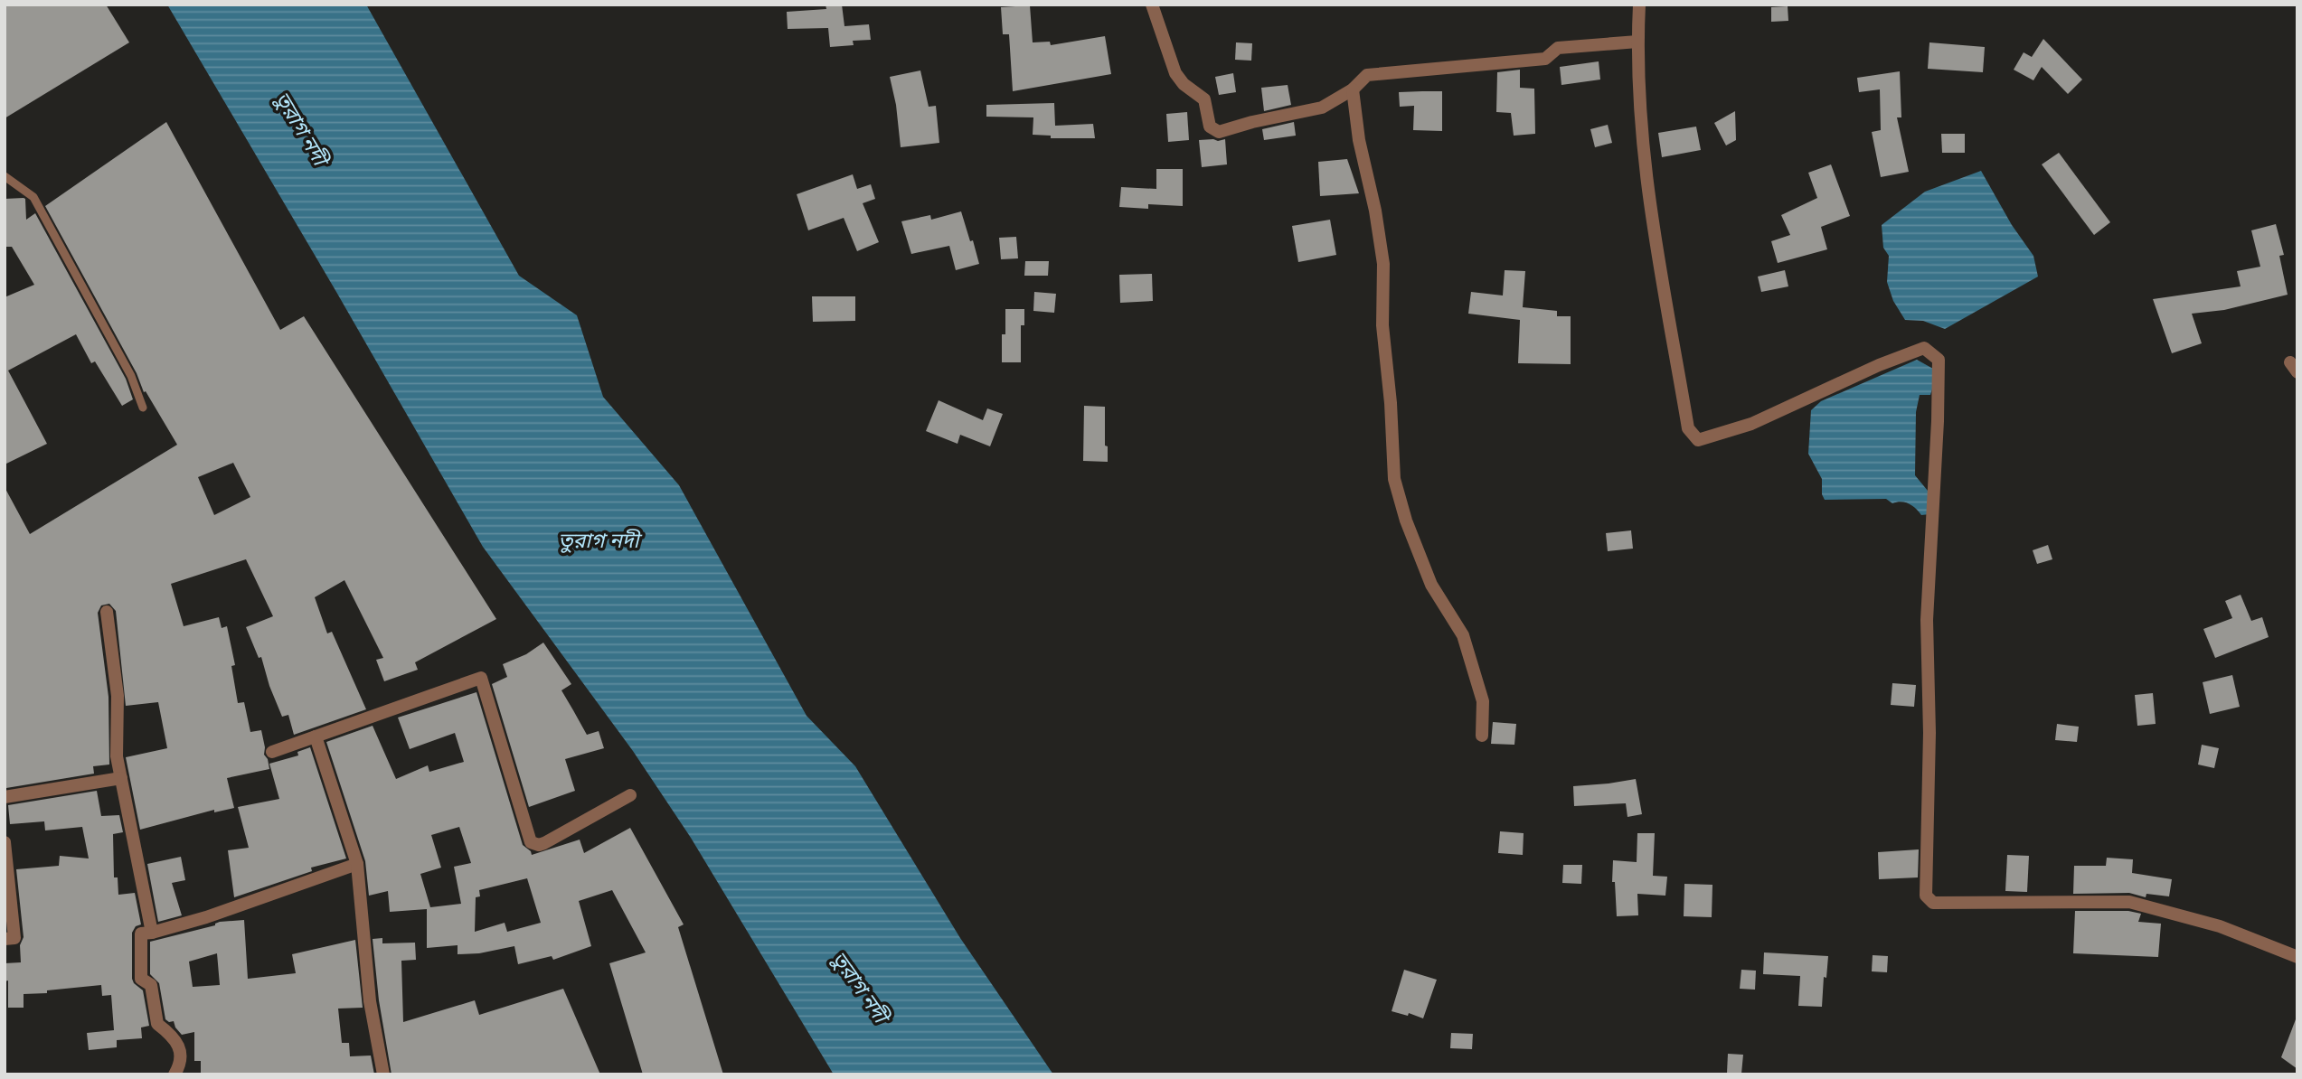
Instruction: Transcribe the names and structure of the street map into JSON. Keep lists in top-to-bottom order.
{
  "water": ["তুরাগ নদী"]
}
